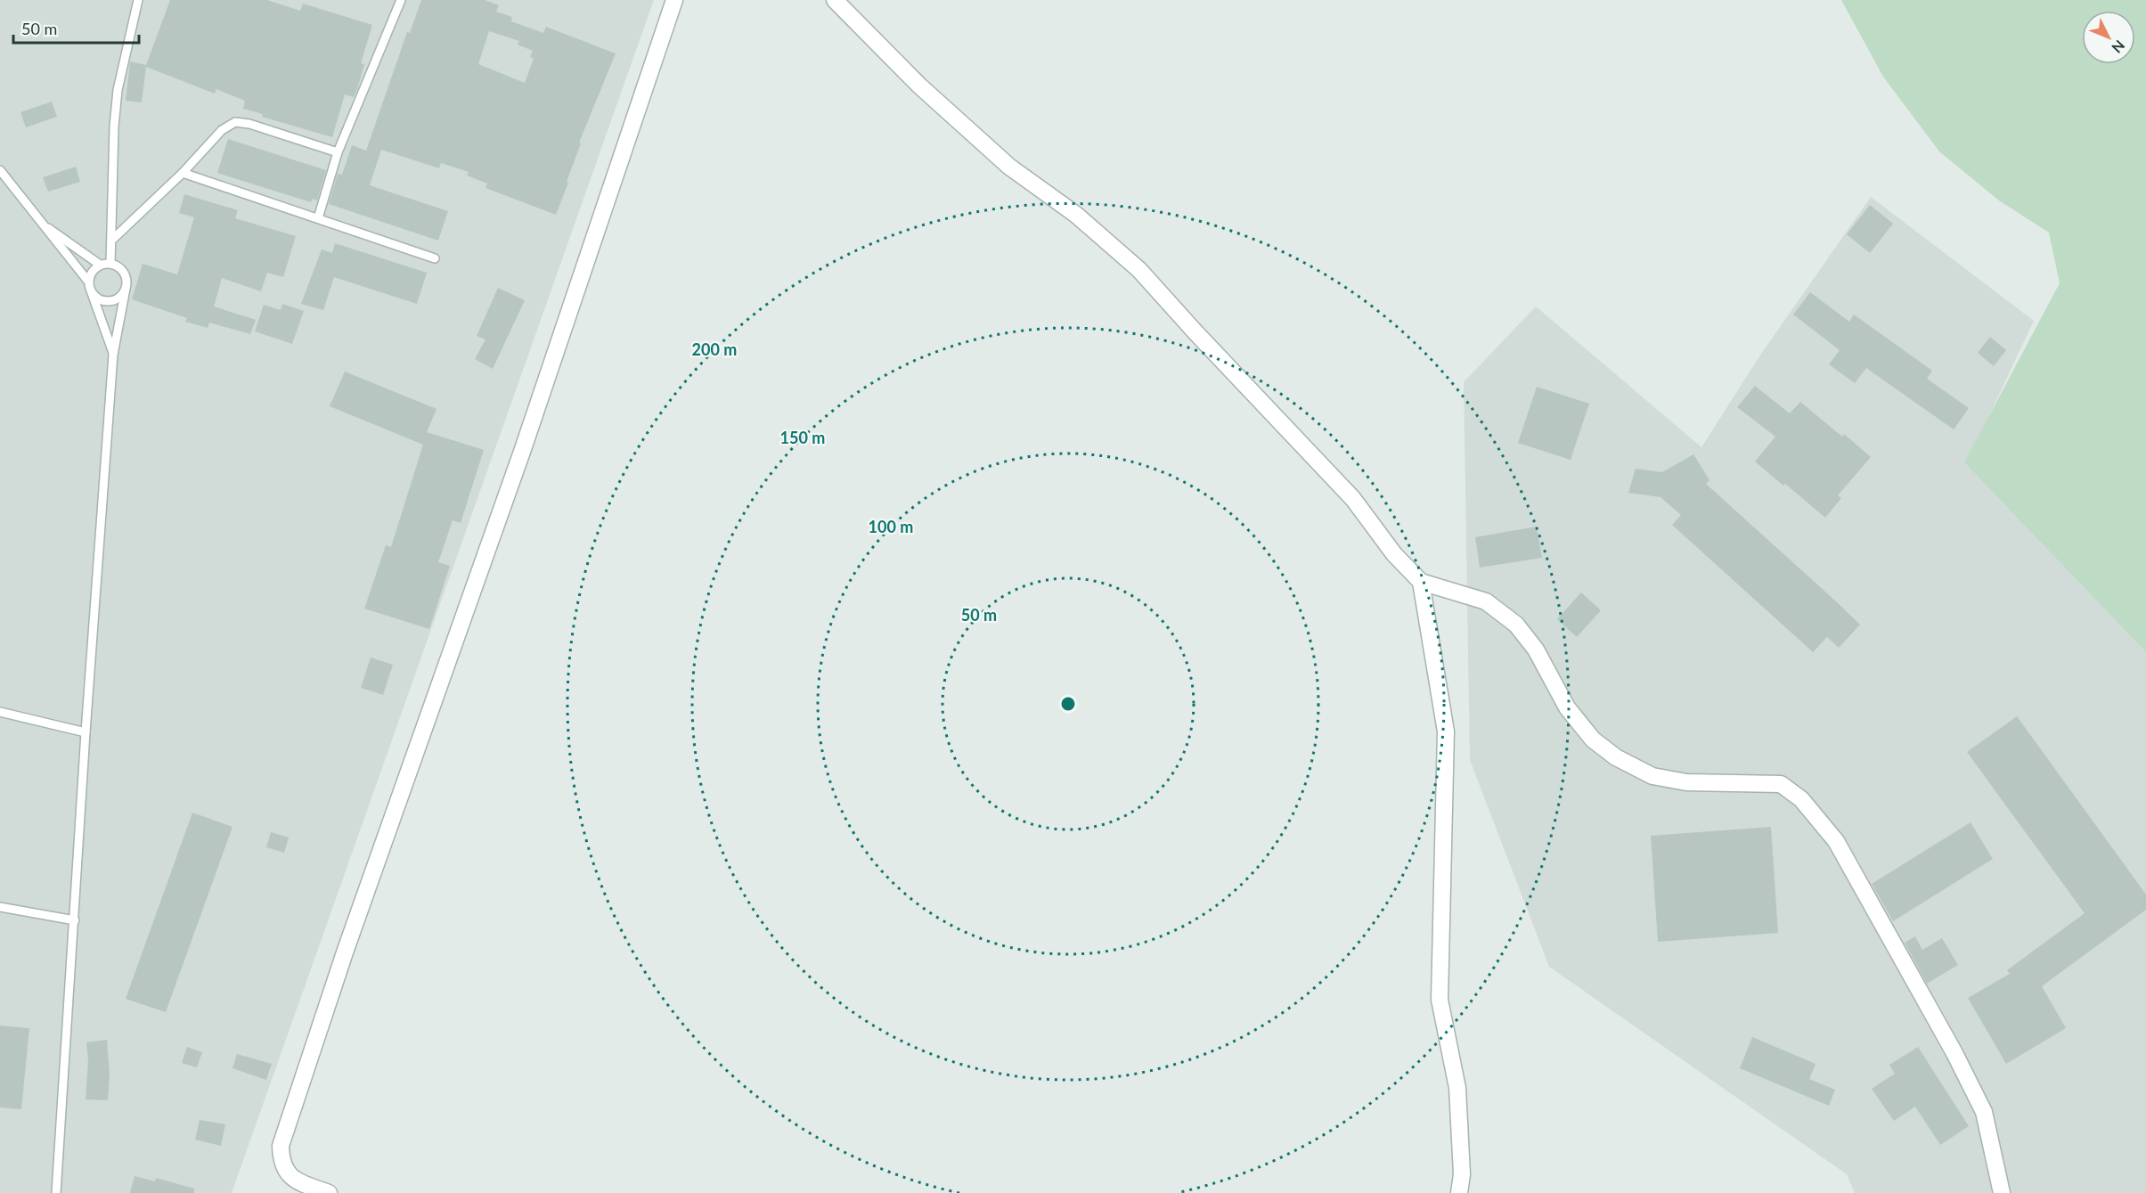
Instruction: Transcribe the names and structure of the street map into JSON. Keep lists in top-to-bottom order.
{
  "scale_bar": "50 m",
  "north": "bottom right",
  "rings": [
    "200 m",
    "150 m",
    "100 m",
    "50 m"
  ]
}
